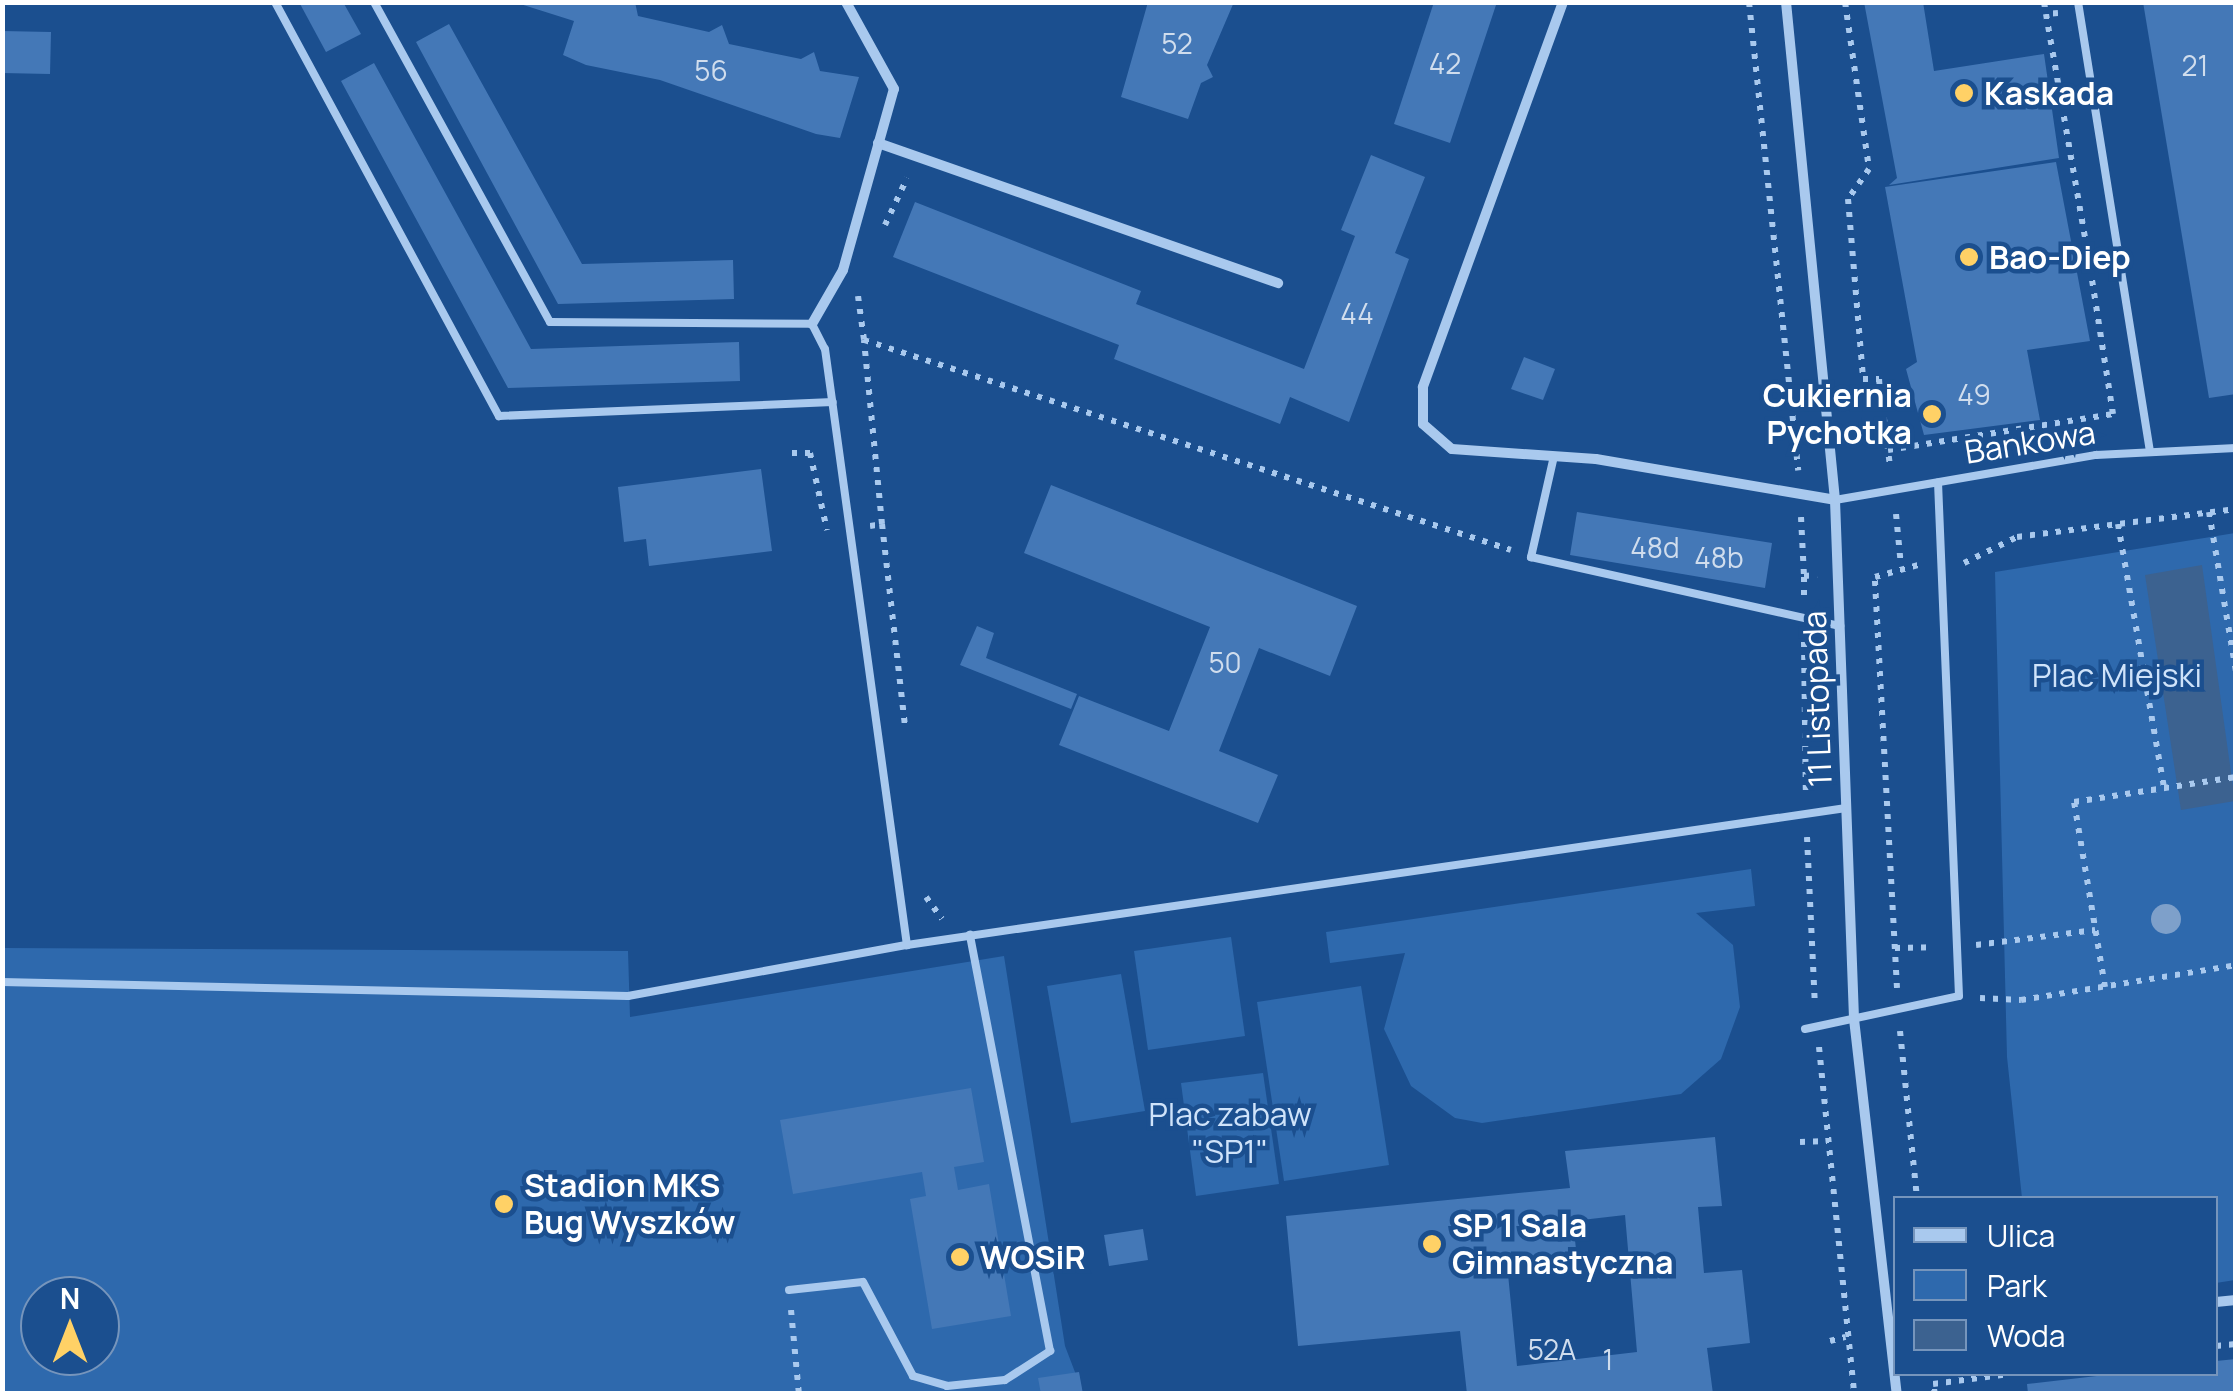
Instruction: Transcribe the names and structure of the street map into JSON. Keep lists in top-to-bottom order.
{
  "streets": {
    "street": ["11 Listopada"],
    "lane": ["Bankowa"]
  },
  "crossings": [
    ["Bankowa", "11 Listopada"]
  ],
  "parks": ["Plac Miejski", "Plac zabaw \"SP1\""],
  "places": [
    "Kaskada",
    "Bao-Diep",
    "Cukiernia Pychotka",
    "Stadion MKS Bug Wyszków",
    "SP 1 Sala Gimnastyczna",
    "WOSiR"
  ],
  "house_numbers": [
    "52",
    "42",
    "21",
    "56",
    "44",
    "49",
    "48d",
    "48b",
    "50",
    "52A",
    "1"
  ],
  "legend": ["Ulica", "Park", "Woda"],
  "north": "top"
}
